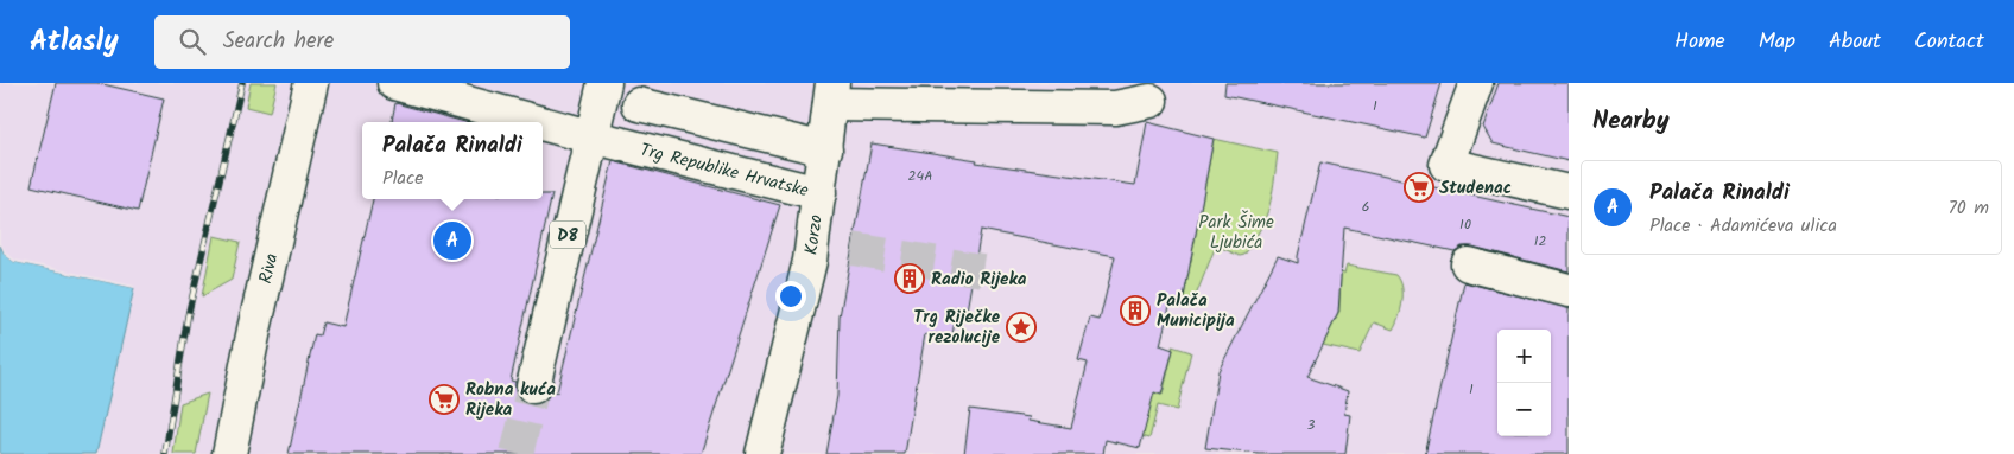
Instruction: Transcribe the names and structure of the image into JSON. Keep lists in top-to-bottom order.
{
  "streets": {
    "street": [
      "Trg Republike Hrvatske",
      "D8",
      "Korzo",
      "Riva"
    ]
  },
  "crossings": [
    ["Trg Republike Hrvatske", "Korzo"]
  ],
  "parks": ["Park Šime Ljubića"],
  "places": {
    "supermarket": ["Studenac", "Robna kuća Rijeka"],
    "building": ["Radio Rijeka", "Palača Municipija"],
    "place": ["Trg Riječke rezolucije"]
  },
  "house_numbers": [
    "1",
    "24A",
    "6",
    "10",
    "12",
    "1",
    "3"
  ],
  "page": {
    "header": "Atlasly",
    "search": "Search here",
    "nav": [
      "Home",
      "Map",
      "About",
      "Contact"
    ],
    "heading": "Nearby",
    "popup": ["Palača Rinaldi", "Place"],
    "list": [
      {
        "mark": "A",
        "name": "Palača Rinaldi",
        "note": "Place · Adamićeva ulica",
        "value": "70 m"
      }
    ],
    "pins": "A",
    "map_buttons": ["+", "−"]
  }
}
